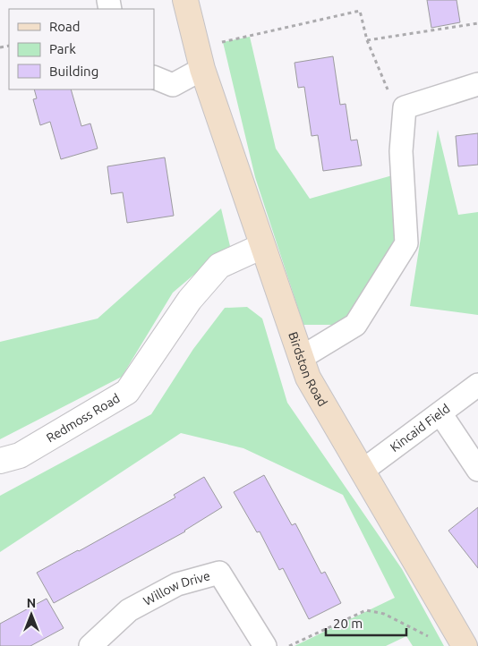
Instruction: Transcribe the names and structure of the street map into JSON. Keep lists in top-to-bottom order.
{
  "streets": {
    "main road": ["Birdston Road"],
    "street": ["Redmoss Road", "Kincaid Field", "Willow Drive"]
  },
  "crossings": [
    ["Birdston Road", "Redmoss Road"],
    ["Birdston Road", "Kincaid Field"]
  ],
  "legend": ["Road", "Park", "Building"],
  "scale_bar": "20 m",
  "north": "top"
}
